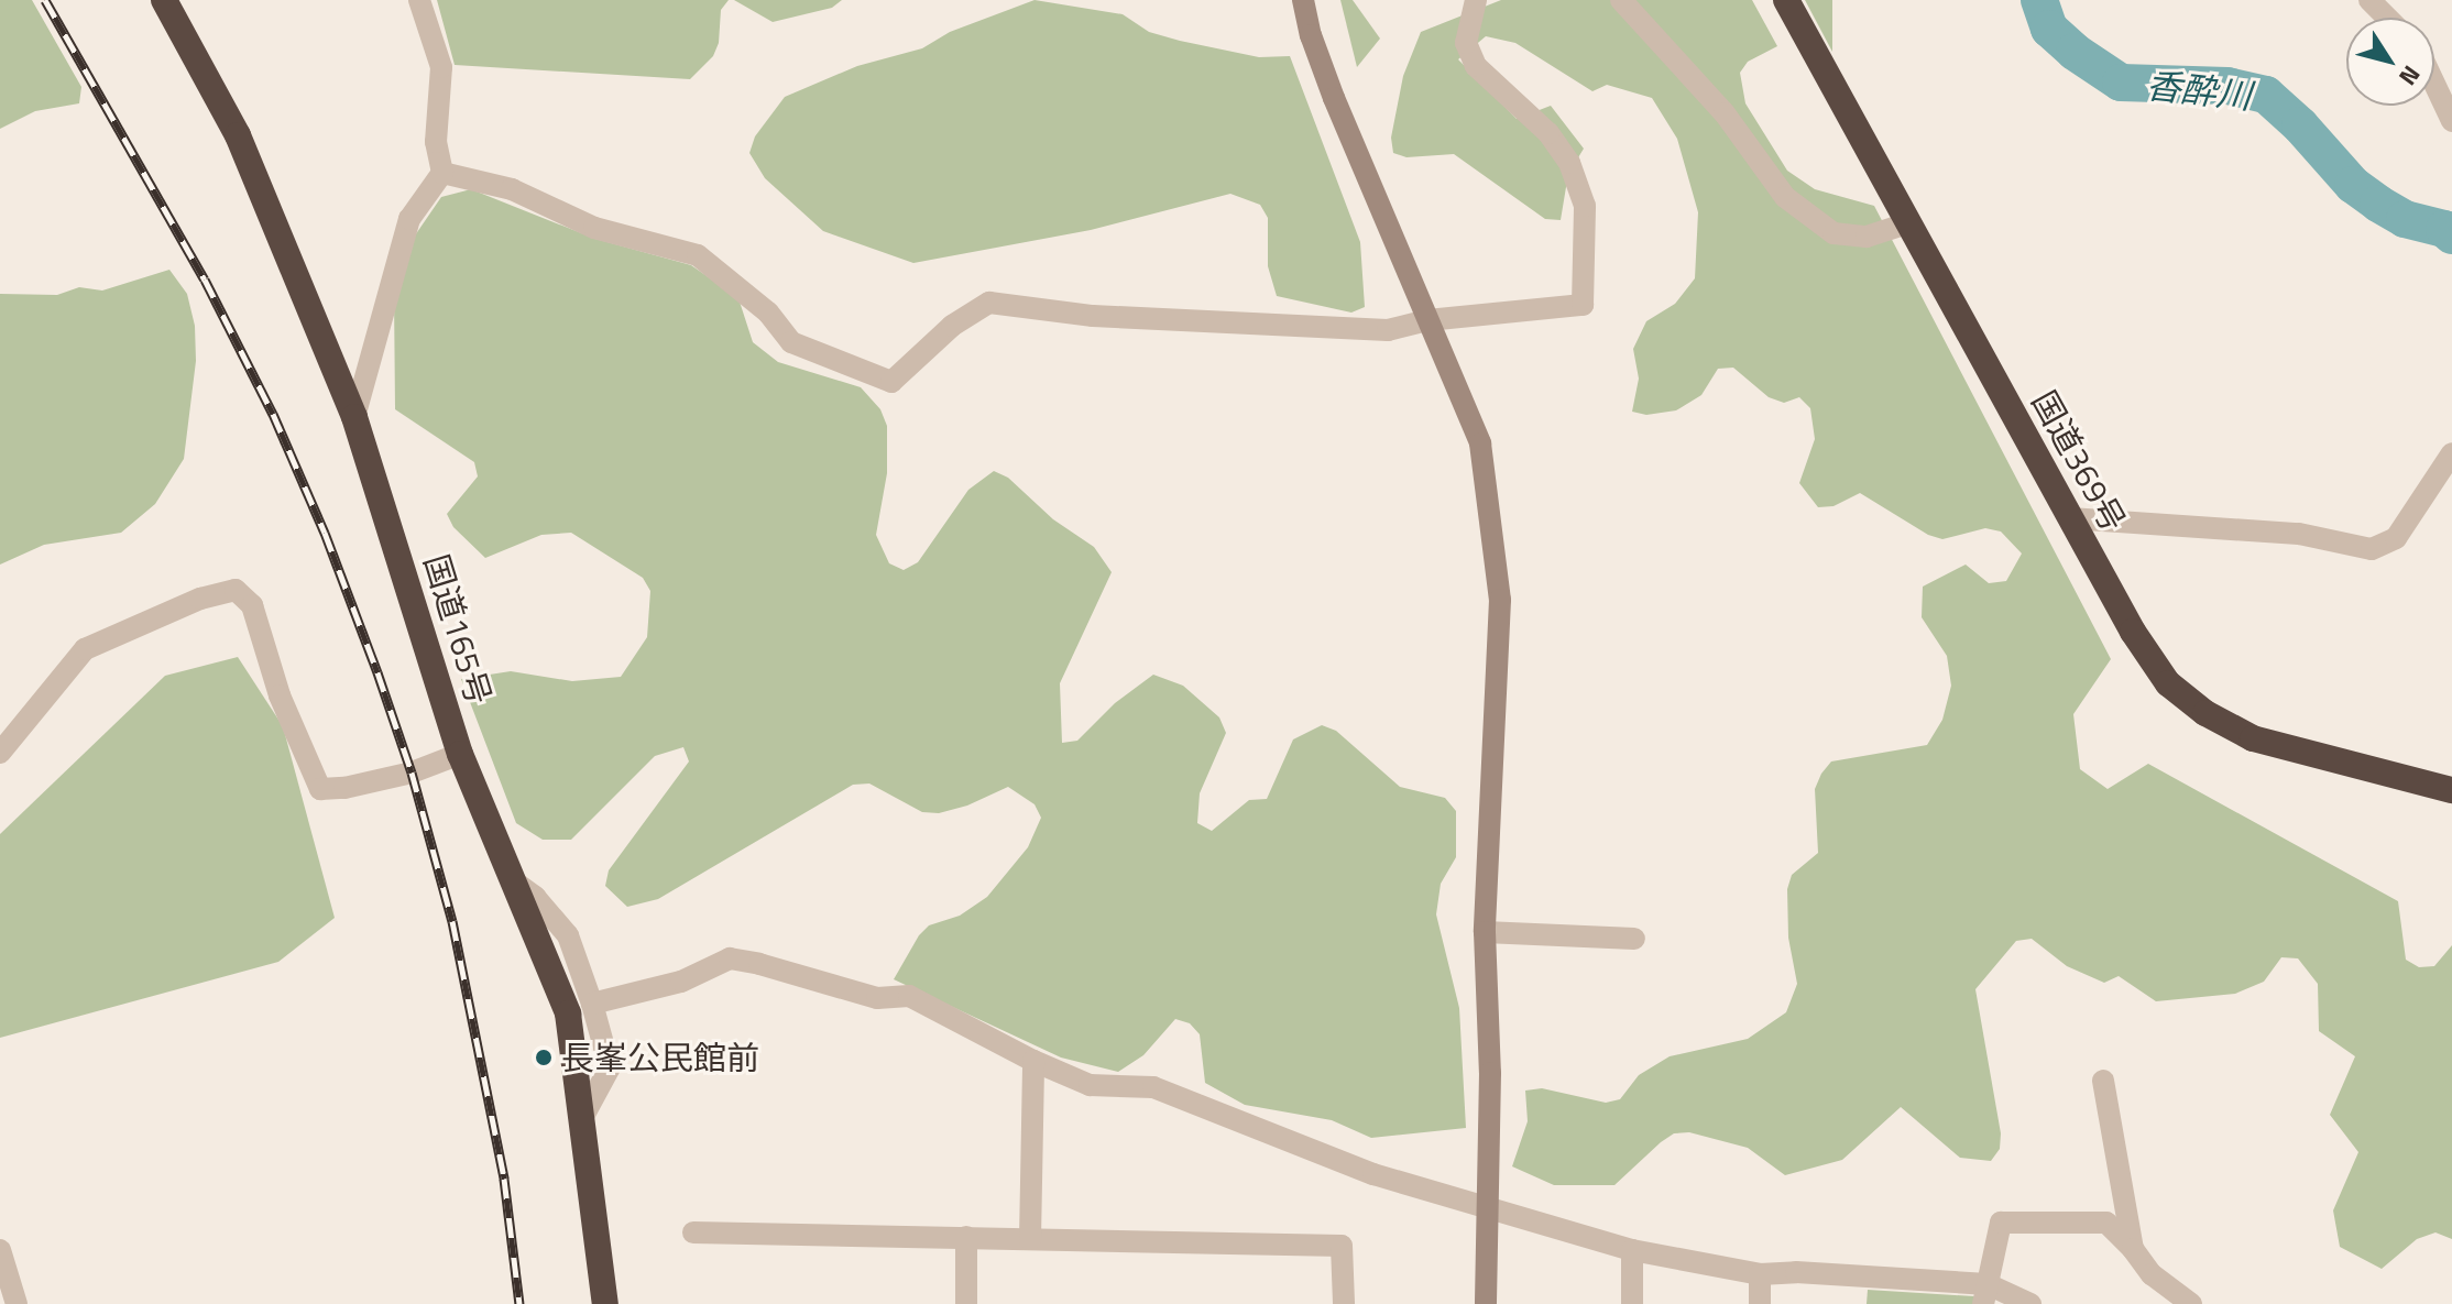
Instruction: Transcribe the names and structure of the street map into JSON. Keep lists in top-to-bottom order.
{
  "streets": {
    "highway": ["国道369号", "国道165号"]
  },
  "water": ["香酔川"],
  "places": ["長峯公民館前"],
  "north": "bottom right"
}
